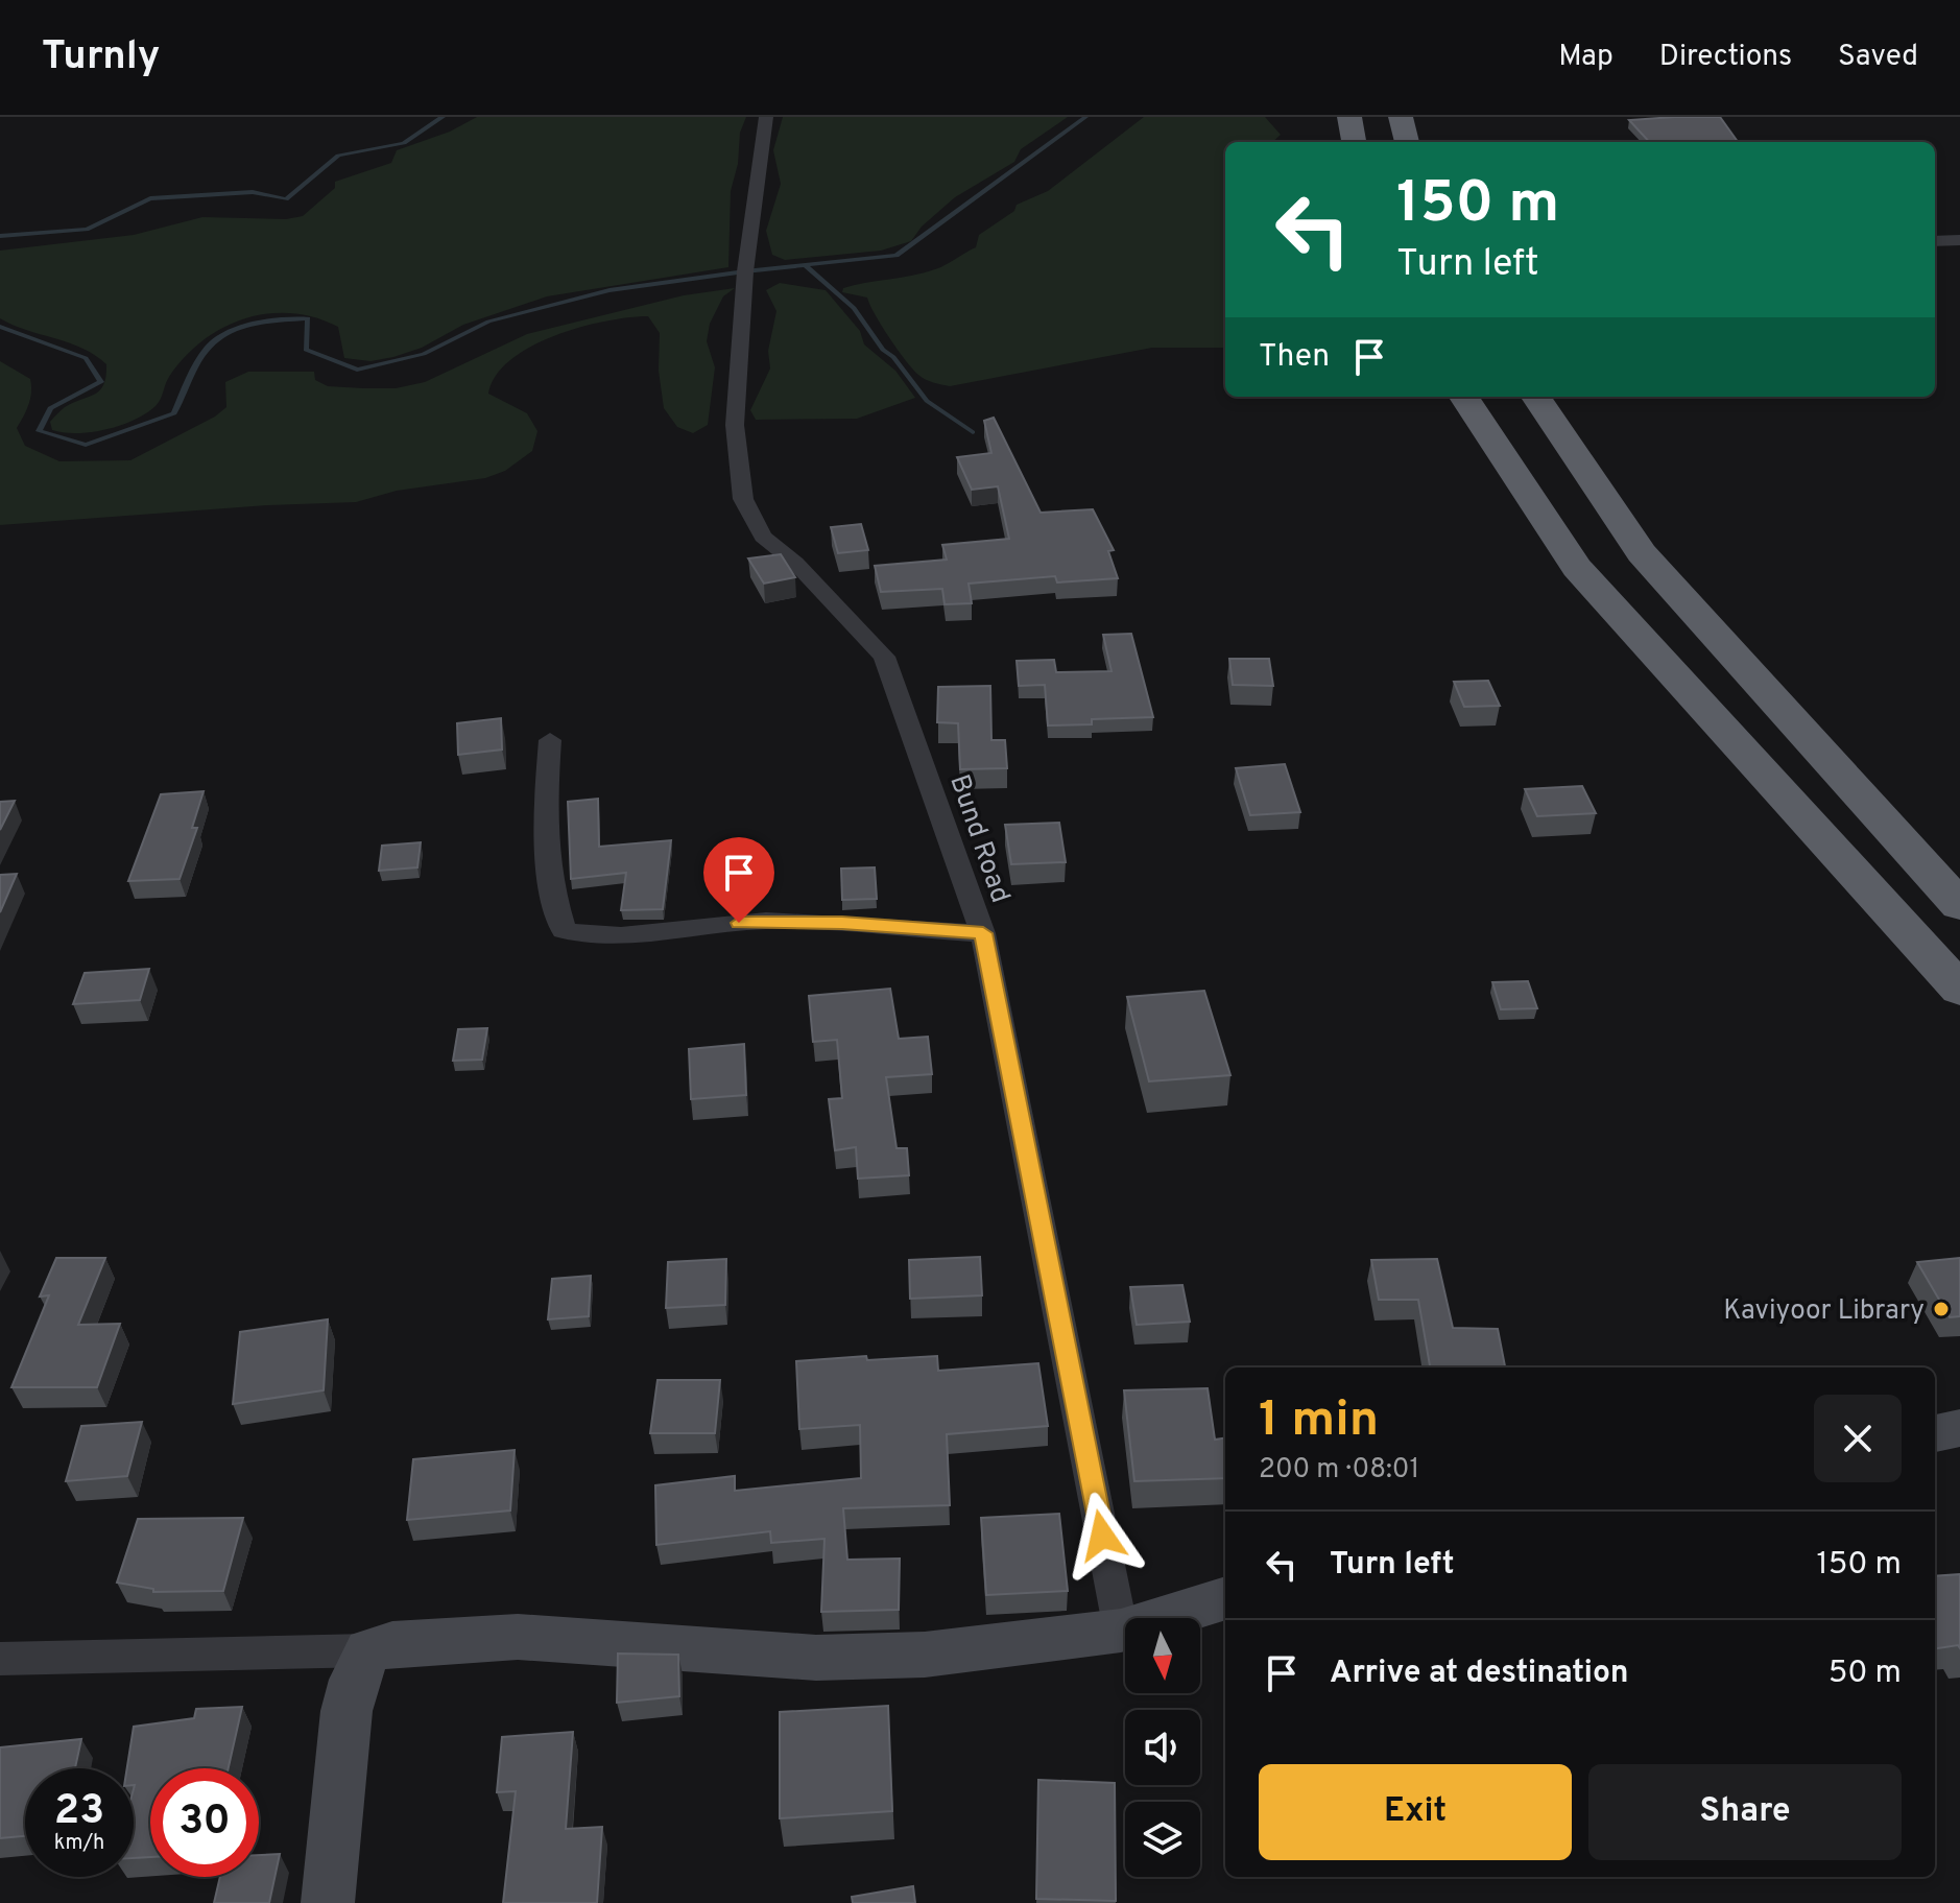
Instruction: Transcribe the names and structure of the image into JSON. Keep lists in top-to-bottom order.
{
  "streets": {
    "street": ["Bund Road"]
  },
  "places": ["Kaviyoor Library"],
  "north": "bottom",
  "page": {
    "header": "Turnly",
    "nav": ["Map", "Directions", "Saved"],
    "turn": ["150 m", "Turn left"],
    "then": "Then",
    "heading": ["1 min", "200 m · 08:01"],
    "list": [
      {
        "name": "Turn left",
        "value": "150 m"
      },
      {
        "name": "Arrive at destination",
        "value": "50 m"
      }
    ],
    "buttons": ["Exit", "Share"],
    "speed": "23 km/h",
    "limit": "30"
  }
}
